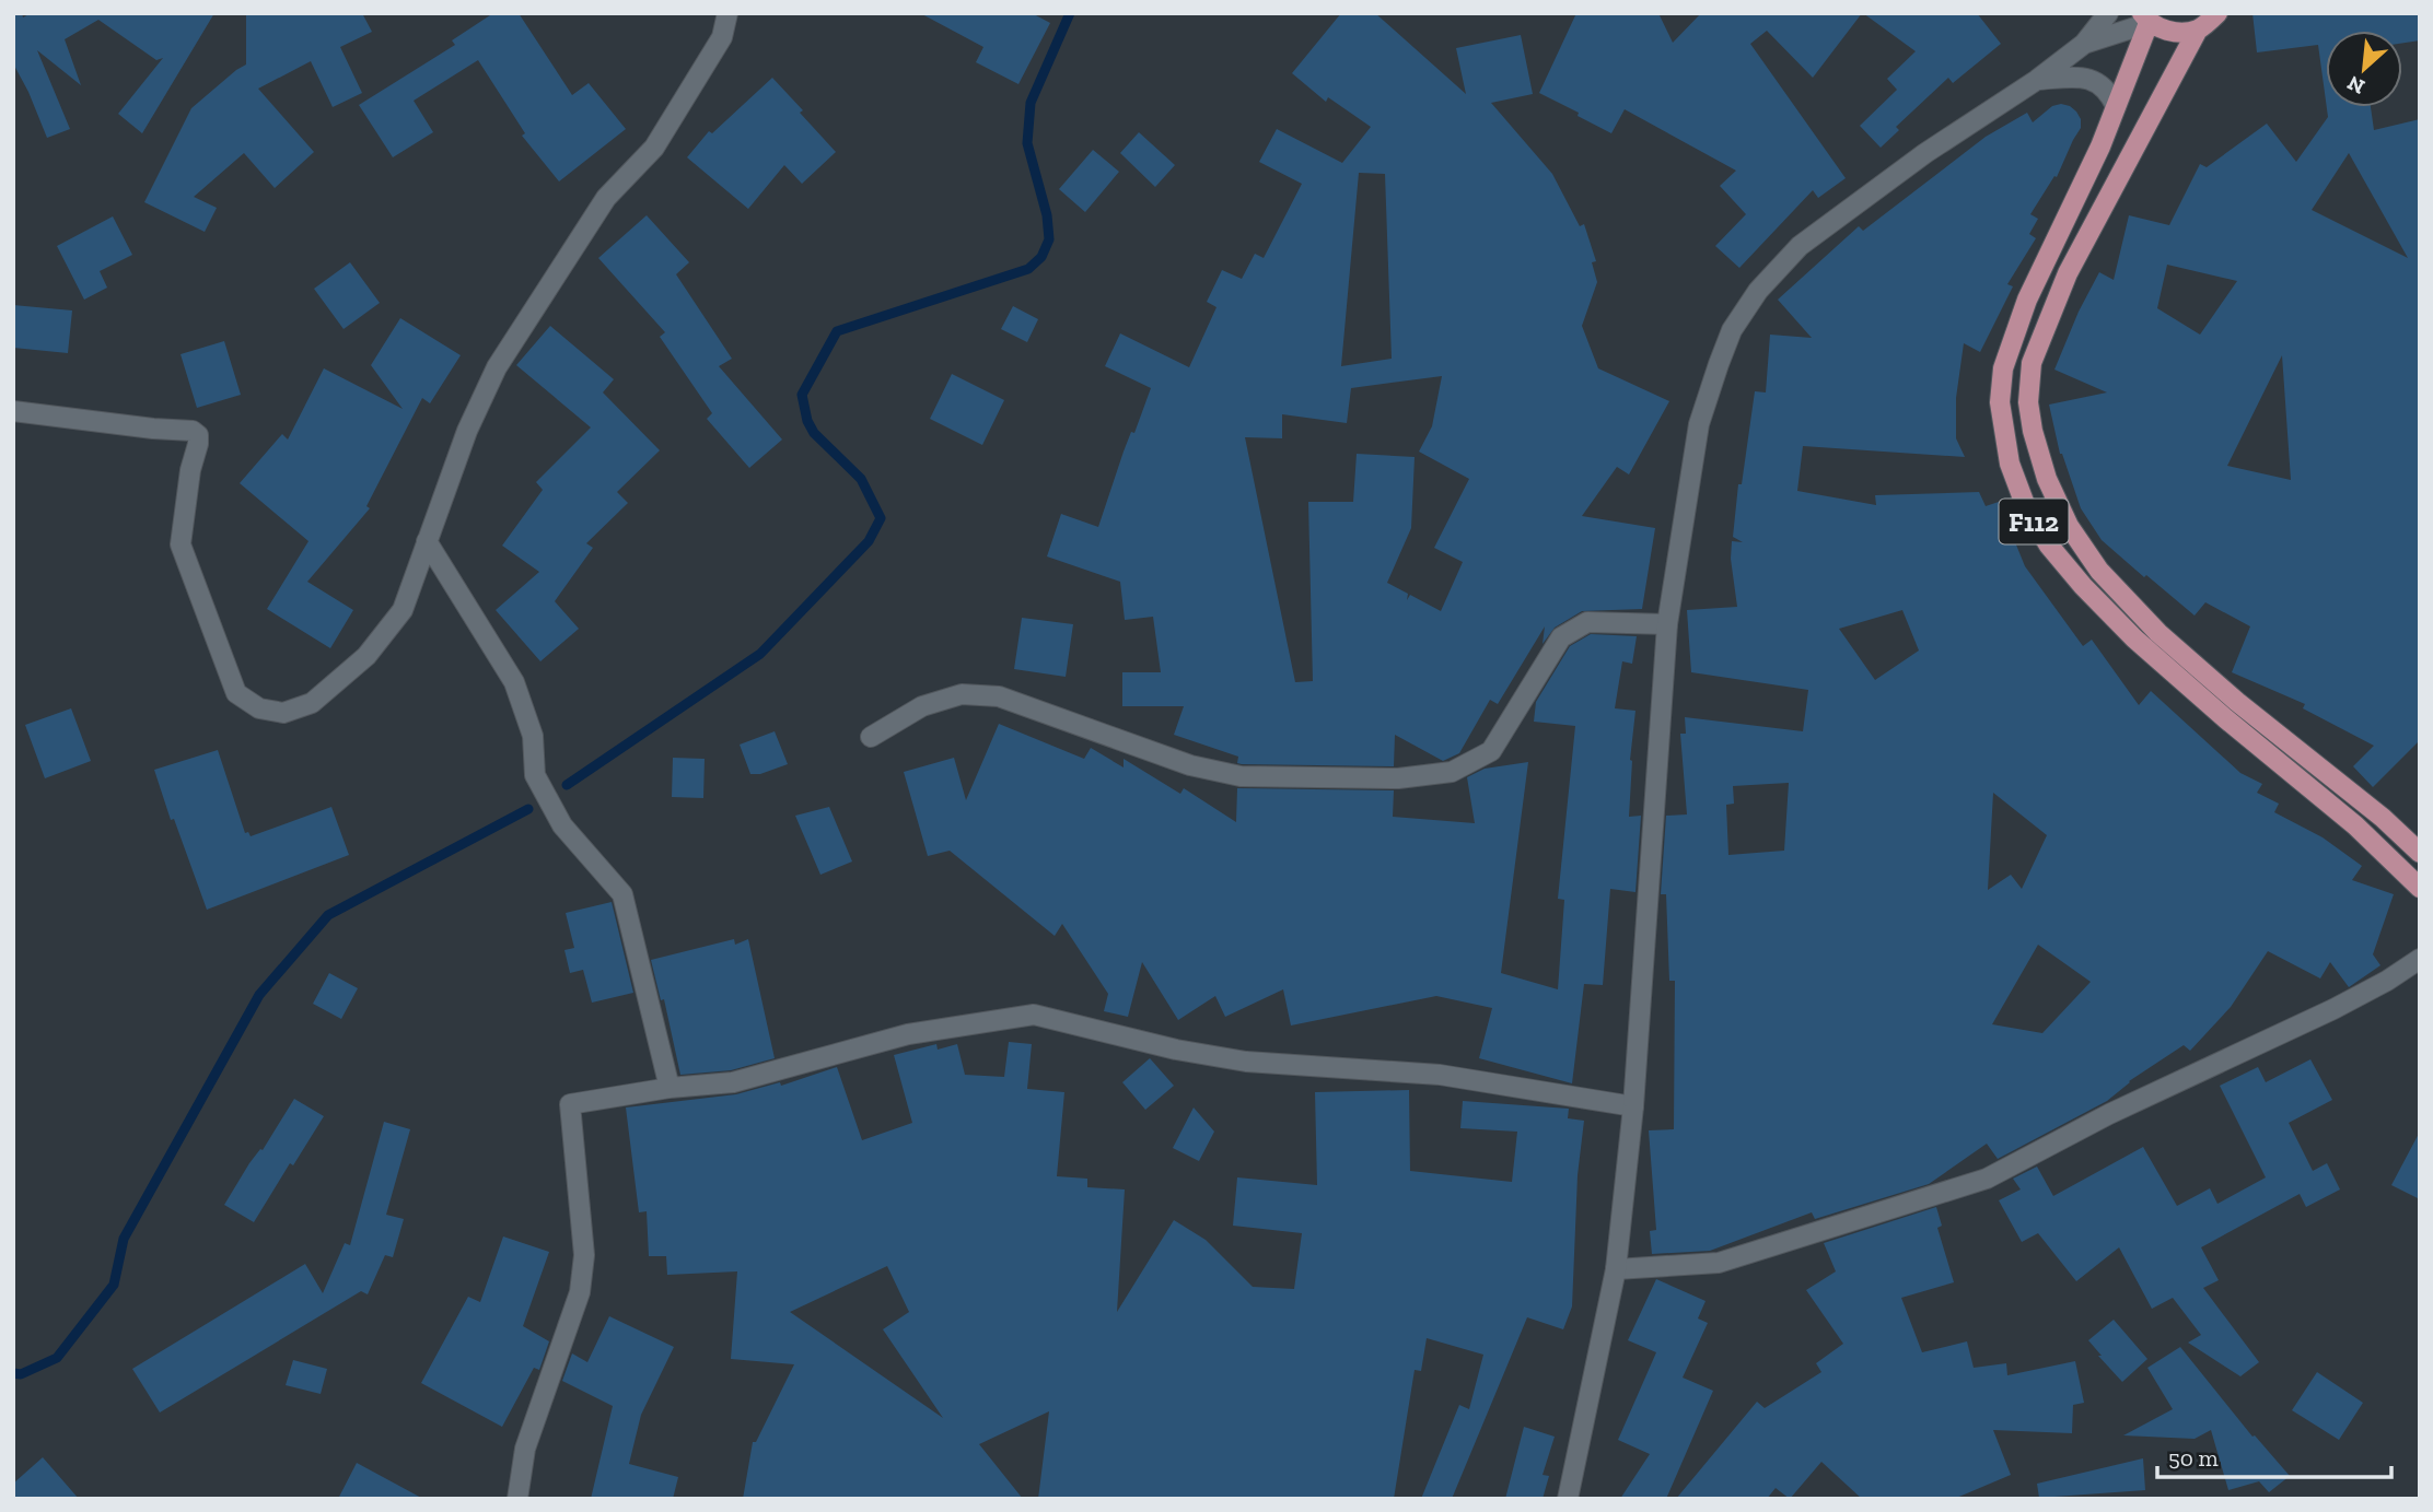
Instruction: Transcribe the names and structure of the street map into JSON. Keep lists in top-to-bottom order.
{
  "streets": {
    "main road": ["F112"]
  },
  "scale_bar": "50 m",
  "north": "bottom left"
}
